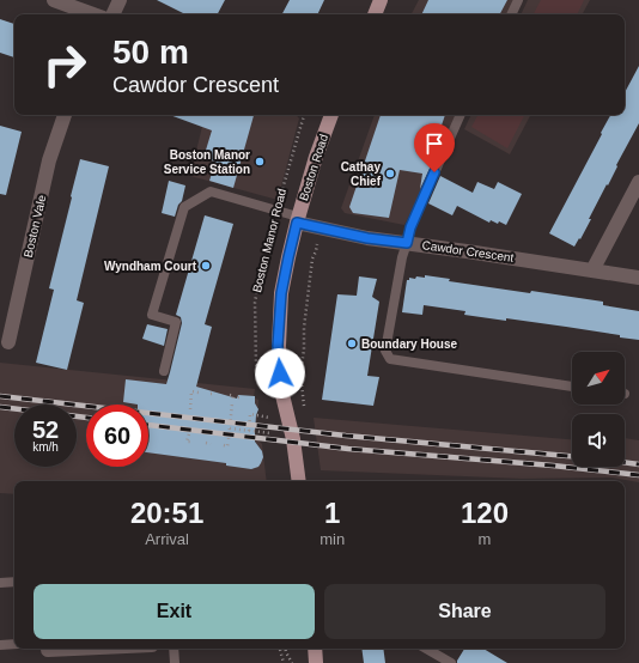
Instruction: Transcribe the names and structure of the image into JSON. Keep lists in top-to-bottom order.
{
  "streets": {
    "main road": ["Boston Road", "Boston Manor Road"],
    "street": ["Boston Vale", "Cawdor Crescent"]
  },
  "crossings": [
    ["Boston Road", "Boston Manor Road"],
    ["Boston Road", "Cawdor Crescent"],
    ["Boston Manor Road", "Cawdor Crescent"]
  ],
  "places": [
    "Boston Manor Service Station",
    "Cathay Chief",
    "Wyndham Court",
    "Boundary House"
  ],
  "north": "top right",
  "page": {
    "turn": ["50 m", "Cawdor Crescent"],
    "speed": "52 km/h",
    "limit": "60",
    "eta": [
      "20:51",
      "Arrival",
      "1",
      "min",
      "120",
      "m"
    ],
    "buttons": ["Exit", "Share"]
  }
}
